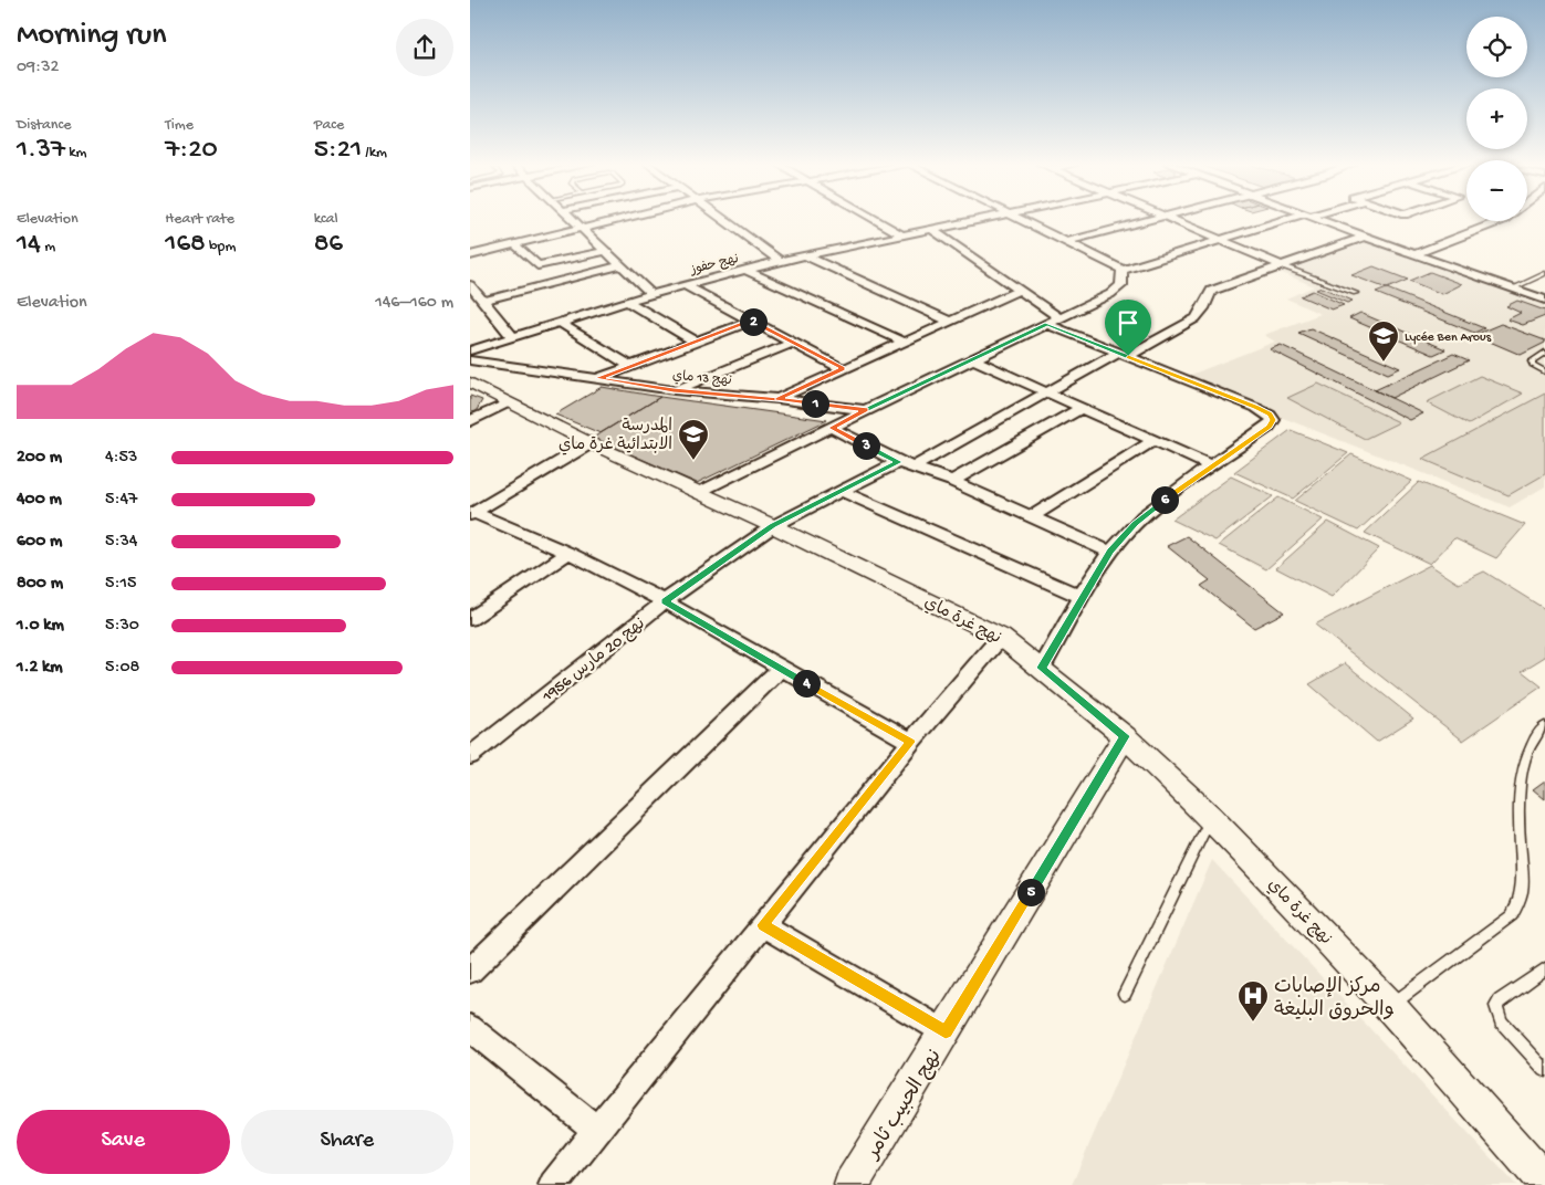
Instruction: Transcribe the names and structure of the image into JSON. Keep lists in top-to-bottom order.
{
  "streets": {
    "street": [
      "نهج حفوز",
      "نهج 13 ماي",
      "نهج غرة ماي",
      "نهج 20 مارس 1956",
      "نهج الحبيب ثامر"
    ]
  },
  "crossings": [
    ["نهج غرة ماي", "نهج 20 مارس 1956"],
    ["نهج غرة ماي", "نهج الحبيب ثامر"]
  ],
  "places": {
    "school or university": ["Lycée Ben Arous", "المدرسة الابتدائية غرة ماي"],
    "hospital": ["مركز الإصابات والحروق البليغة"]
  },
  "page": {
    "heading": ["Morning run", "09:32"],
    "map_buttons": ["+", "−"],
    "stats": [
      ["Distance", "1.37 km"],
      ["Time", "7:20"],
      ["Pace", "5:21 /km"],
      ["Elevation", "14 m"],
      ["Heart rate", "168 bpm"],
      ["kcal", "86"]
    ],
    "chart": ["Elevation", "146–160 m"],
    "pins": [
      "2",
      "1",
      "3",
      "6",
      "4",
      "5"
    ],
    "list": [
      {
        "name": "200 m",
        "note": "4:53"
      },
      {
        "name": "400 m",
        "note": "5:47"
      },
      {
        "name": "600 m",
        "note": "5:34"
      },
      {
        "name": "800 m",
        "note": "5:15"
      },
      {
        "name": "1.0 km",
        "note": "5:30"
      },
      {
        "name": "1.2 km",
        "note": "5:08"
      }
    ],
    "buttons": ["Save", "Share"]
  }
}
